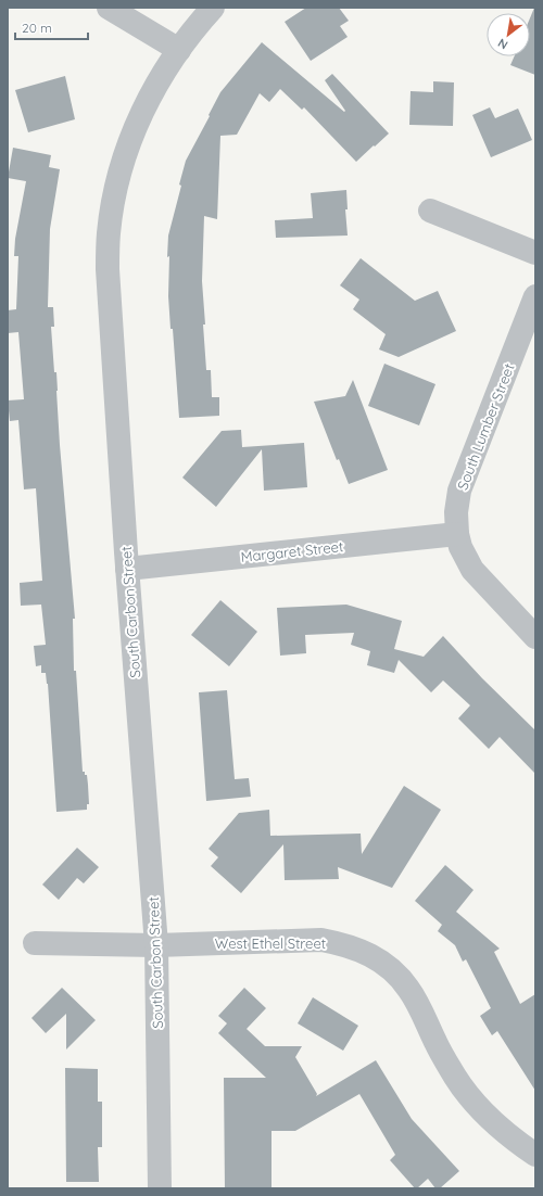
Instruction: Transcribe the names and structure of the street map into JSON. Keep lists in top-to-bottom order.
{
  "streets": {
    "street": [
      "South Lumber Street",
      "Margaret Street",
      "South Carbon Street",
      "West Ethel Street"
    ]
  },
  "crossings": [
    ["South Lumber Street", "Margaret Street"],
    ["Margaret Street", "South Carbon Street"],
    ["South Carbon Street", "West Ethel Street"]
  ],
  "scale_bar": "20 m",
  "north": "bottom left"
}
